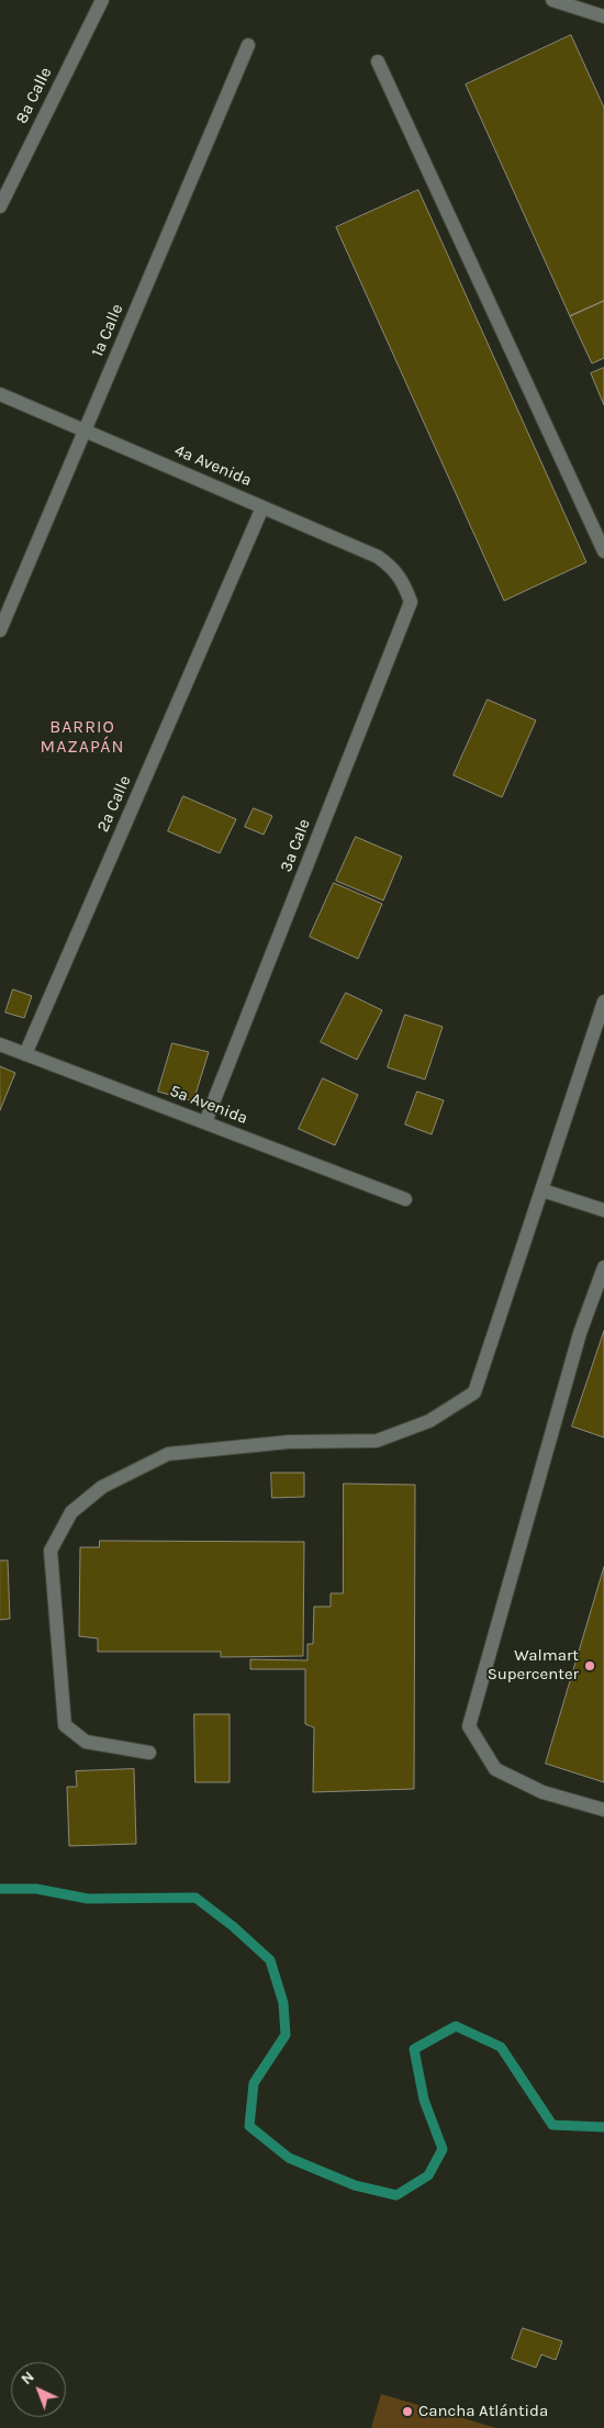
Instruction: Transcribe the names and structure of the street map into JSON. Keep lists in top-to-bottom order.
{
  "streets": {
    "street": [
      "8a Calle",
      "1a Calle",
      "4a Avenida",
      "2a Calle",
      "3a Cale",
      "5a Avenida"
    ]
  },
  "crossings": [
    ["1a Calle", "4a Avenida"],
    ["4a Avenida", "2a Calle"],
    ["4a Avenida", "3a Cale"],
    ["2a Calle", "5a Avenida"],
    ["3a Cale", "5a Avenida"]
  ],
  "districts": ["BARRIO MAZAPÁN"],
  "places": ["Walmart Supercenter", "Cancha Atlántida"],
  "north": "top left"
}
